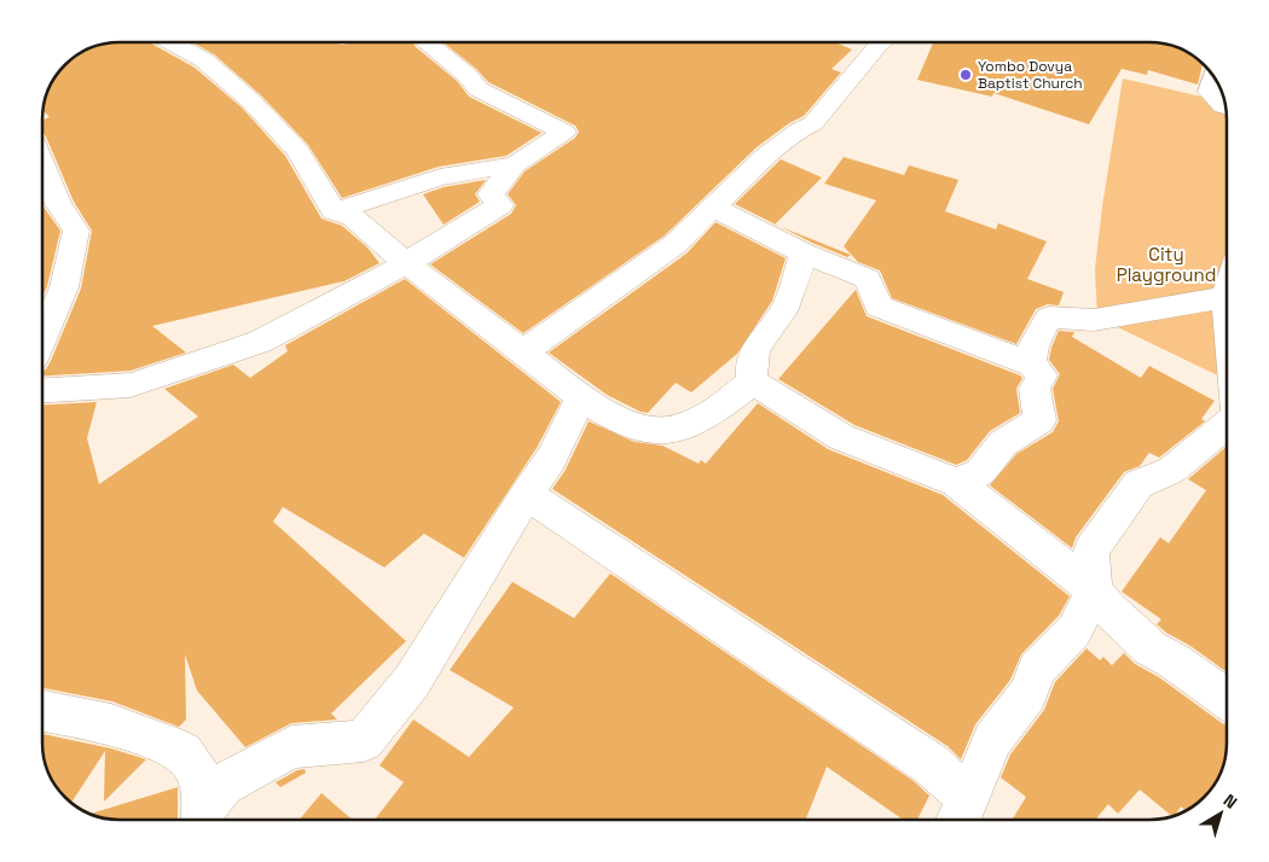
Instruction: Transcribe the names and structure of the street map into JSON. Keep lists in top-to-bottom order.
{
  "parks": ["City Playground"],
  "places": ["Yombo Dovya Baptist Church"],
  "north": "top right"
}
